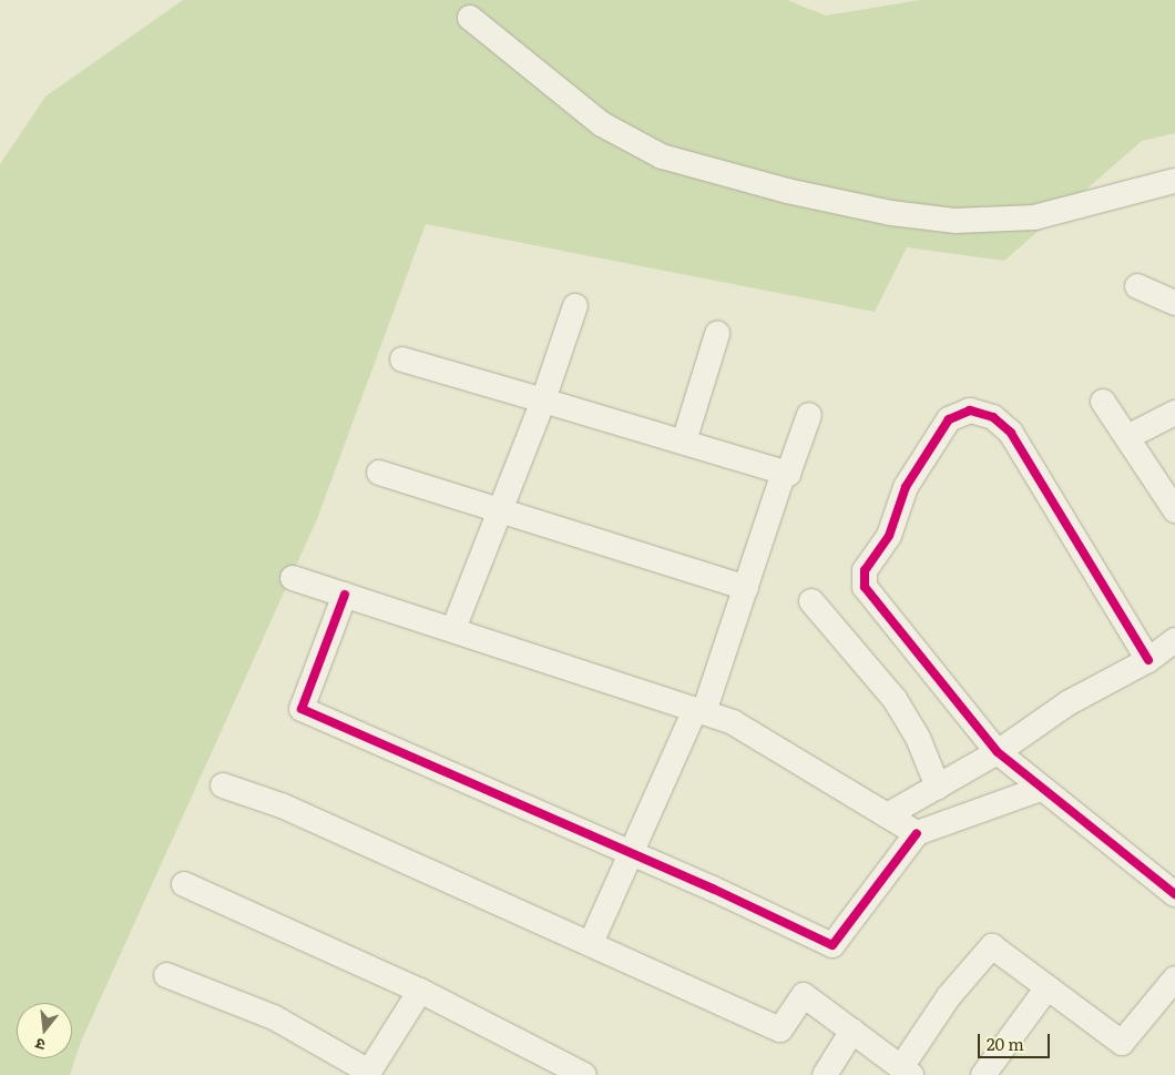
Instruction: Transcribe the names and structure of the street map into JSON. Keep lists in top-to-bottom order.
{
  "scale_bar": "20 m",
  "north": "bottom"
}
